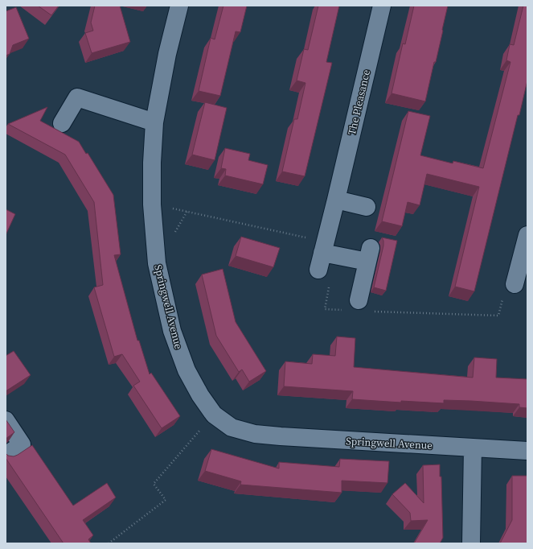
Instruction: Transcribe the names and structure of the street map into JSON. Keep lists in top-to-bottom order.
{
  "streets": {
    "street": ["The Pleasance", "Springwell Avenue"]
  }
}
